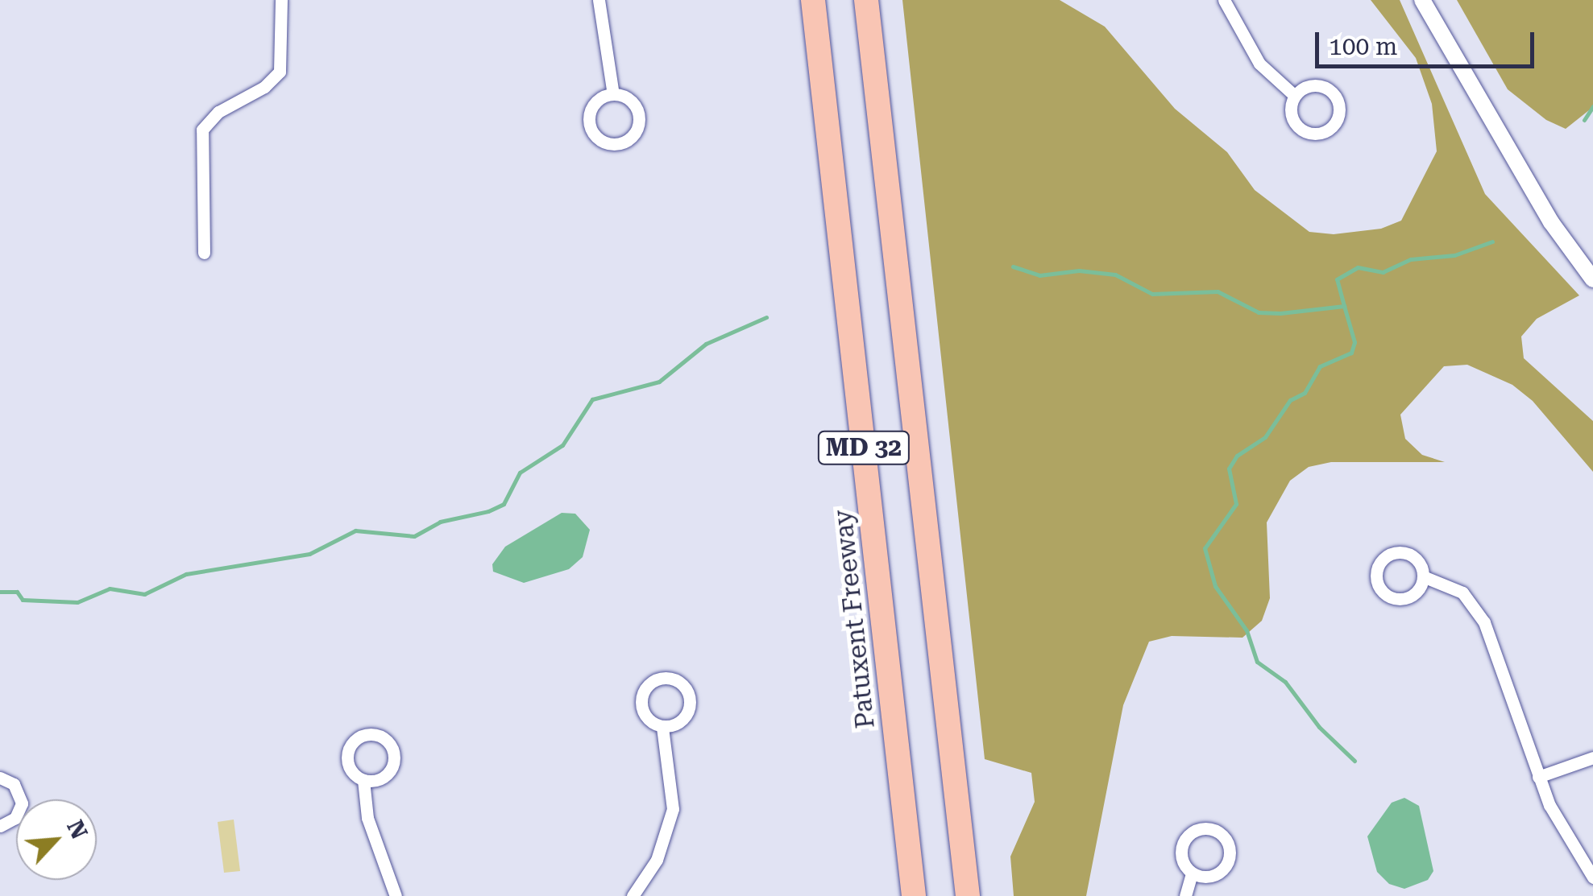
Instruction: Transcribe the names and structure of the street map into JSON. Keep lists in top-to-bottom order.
{
  "streets": {
    "highway": ["MD 32", "Patuxent Freeway"]
  },
  "scale_bar": "100 m",
  "north": "top right"
}
